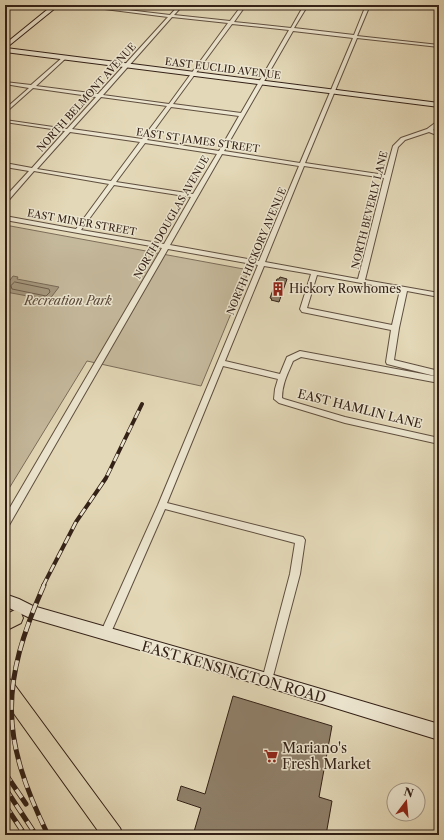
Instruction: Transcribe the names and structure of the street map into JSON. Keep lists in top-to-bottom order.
{
  "streets": {
    "street": [
      "EAST EUCLID AVENUE",
      "NORTH BELMONT AVENUE",
      "EAST ST JAMES STREET",
      "NORTH BEVERLY LANE",
      "NORTH DOUGLAS AVENUE",
      "EAST MINER STREET",
      "NORTH HICKORY AVENUE",
      "EAST HAMLIN LANE",
      "EAST KENSINGTON ROAD"
    ]
  },
  "crossings": [
    ["EAST EUCLID AVENUE", "NORTH BELMONT AVENUE"],
    ["EAST EUCLID AVENUE", "NORTH DOUGLAS AVENUE"],
    ["EAST EUCLID AVENUE", "NORTH HICKORY AVENUE"],
    ["NORTH BELMONT AVENUE", "EAST ST JAMES STREET"],
    ["EAST ST JAMES STREET", "NORTH BEVERLY LANE"],
    ["EAST ST JAMES STREET", "NORTH DOUGLAS AVENUE"],
    ["EAST ST JAMES STREET", "NORTH HICKORY AVENUE"],
    ["NORTH BEVERLY LANE", "EAST MINER STREET"],
    ["NORTH DOUGLAS AVENUE", "EAST MINER STREET"],
    ["EAST MINER STREET", "NORTH HICKORY AVENUE"],
    ["NORTH HICKORY AVENUE", "EAST KENSINGTON ROAD"]
  ],
  "parks": ["Recreation Park"],
  "places": {
    "building": ["Hickory Rowhomes"],
    "supermarket": ["Mariano's Fresh Market"]
  },
  "north": "top"
}
